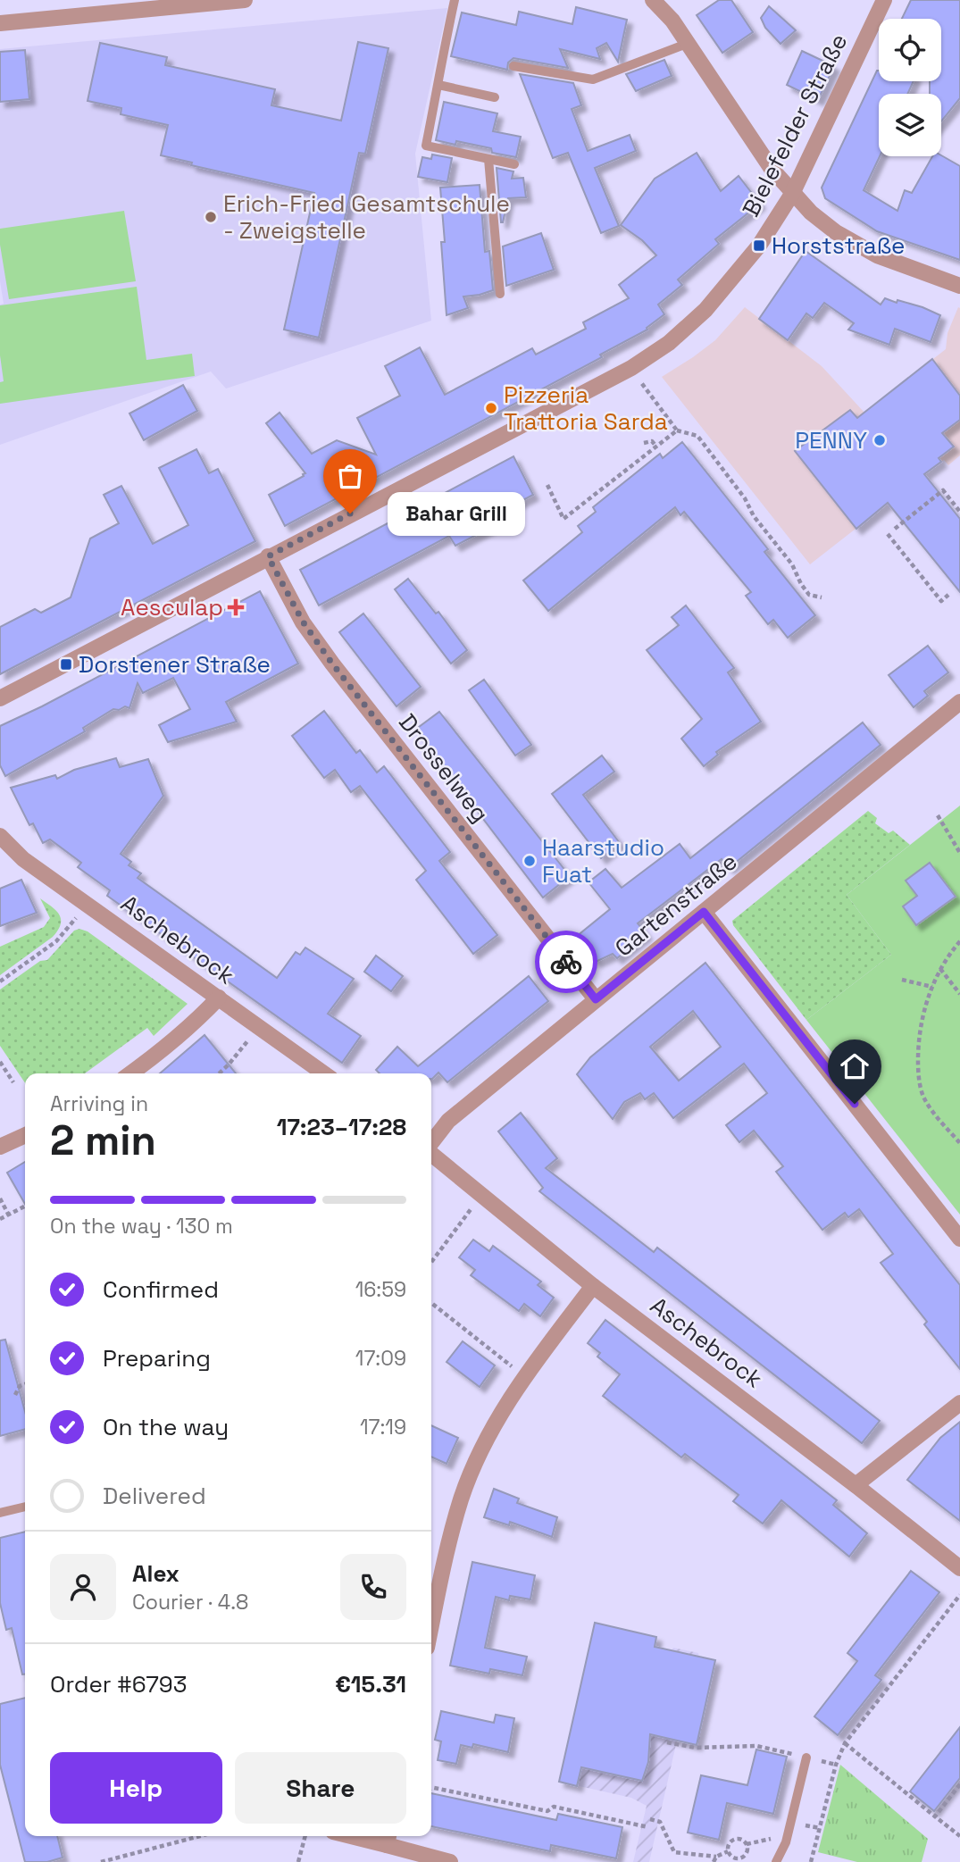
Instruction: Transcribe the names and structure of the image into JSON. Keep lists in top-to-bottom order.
{
  "streets": {
    "street": [
      "Bielefelder Straße",
      "Drosselweg",
      "Gartenstraße",
      "Aschebrock"
    ]
  },
  "crossings": [
    ["Bielefelder Straße", "Drosselweg"],
    ["Drosselweg", "Gartenstraße"]
  ],
  "places": {
    "other": [
      "Erich-Fried Gesamtschule - Zweigstelle",
      "Pizzeria Trattoria Sarda",
      "PENNY",
      "Bahar Grill",
      "Haarstudio Fuat"
    ],
    "transit": ["Horststraße", "Dorstener Straße"],
    "health": ["Aesculap"]
  },
  "page": {
    "bubble": "Bahar Grill",
    "heading": ["2 min", "Arriving in", "17:23–17:28"],
    "panel": [
      "Alex",
      "Courier · 4.8",
      "Order #6793",
      "€15.31"
    ],
    "bar": "On the way · 130 m",
    "list": [
      ["Confirmed", "16:59"],
      ["Preparing", "17:09"],
      ["On the way", "17:19"],
      "Delivered"
    ],
    "buttons": ["Help", "Share"]
  }
}
